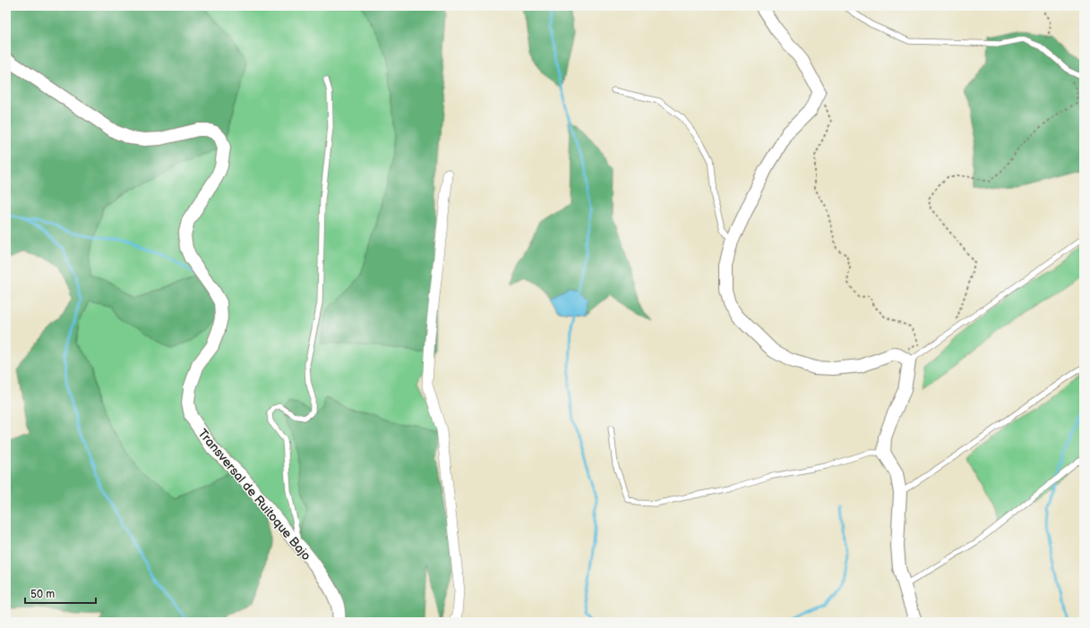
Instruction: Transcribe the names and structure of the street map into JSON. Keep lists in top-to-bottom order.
{
  "streets": {
    "street": ["Transversal de Ruitoque Bajo"]
  },
  "scale_bar": "50 m"
}
